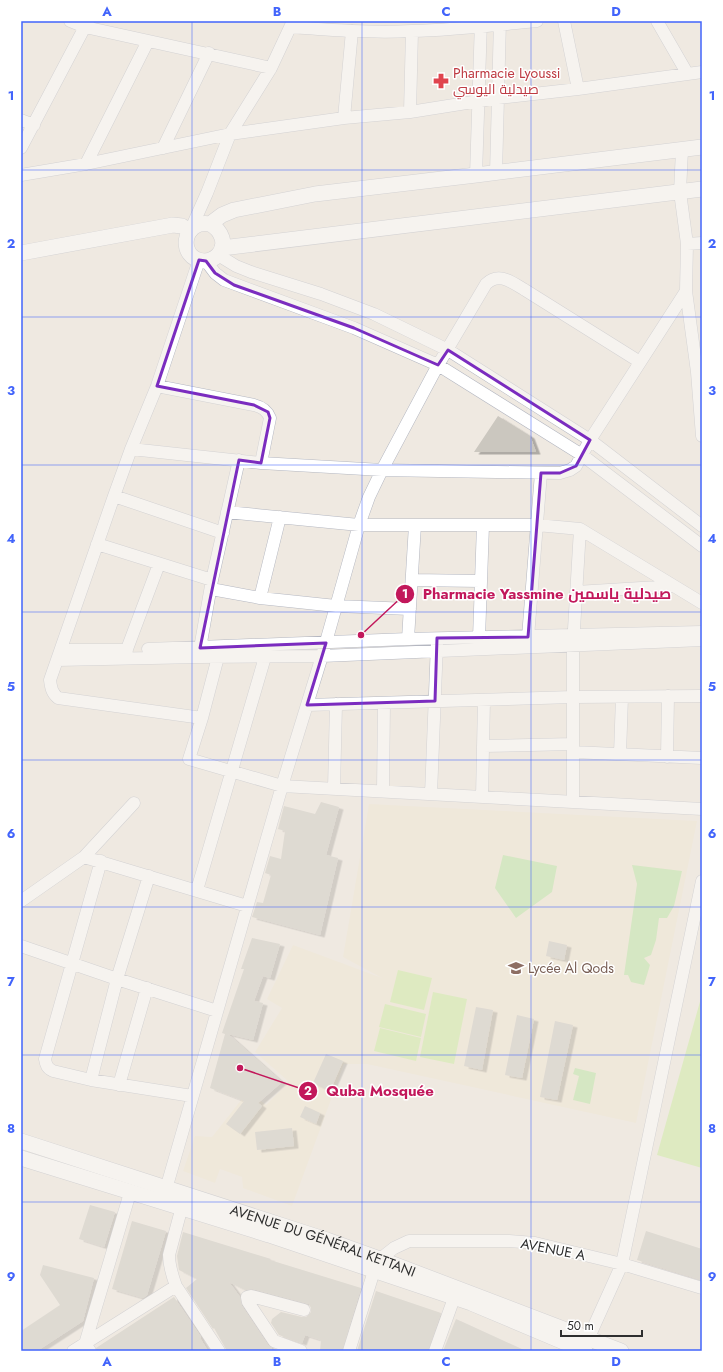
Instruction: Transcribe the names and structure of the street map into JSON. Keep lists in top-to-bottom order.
{
  "streets": {
    "street": ["AVENUE DU GÉNÉRAL KETTANI", "AVENUE A"]
  },
  "crossings": [
    ["AVENUE DU GÉNÉRAL KETTANI", "AVENUE A"]
  ],
  "places": {
    "pharmacy": ["Pharmacie Lyoussi صيدلية اليوسي"],
    "other": ["Pharmacie Yassmine صيدلية ياسمين", "Quba Mosquée"],
    "school or university": ["Lycée Al Qods"]
  },
  "scale_bar": "50 m",
  "grid": {
    "columns": [
      "A",
      "B",
      "C",
      "D"
    ],
    "rows": [
      "1",
      "2",
      "3",
      "4",
      "5",
      "6",
      "7",
      "8",
      "9"
    ]
  }
}
